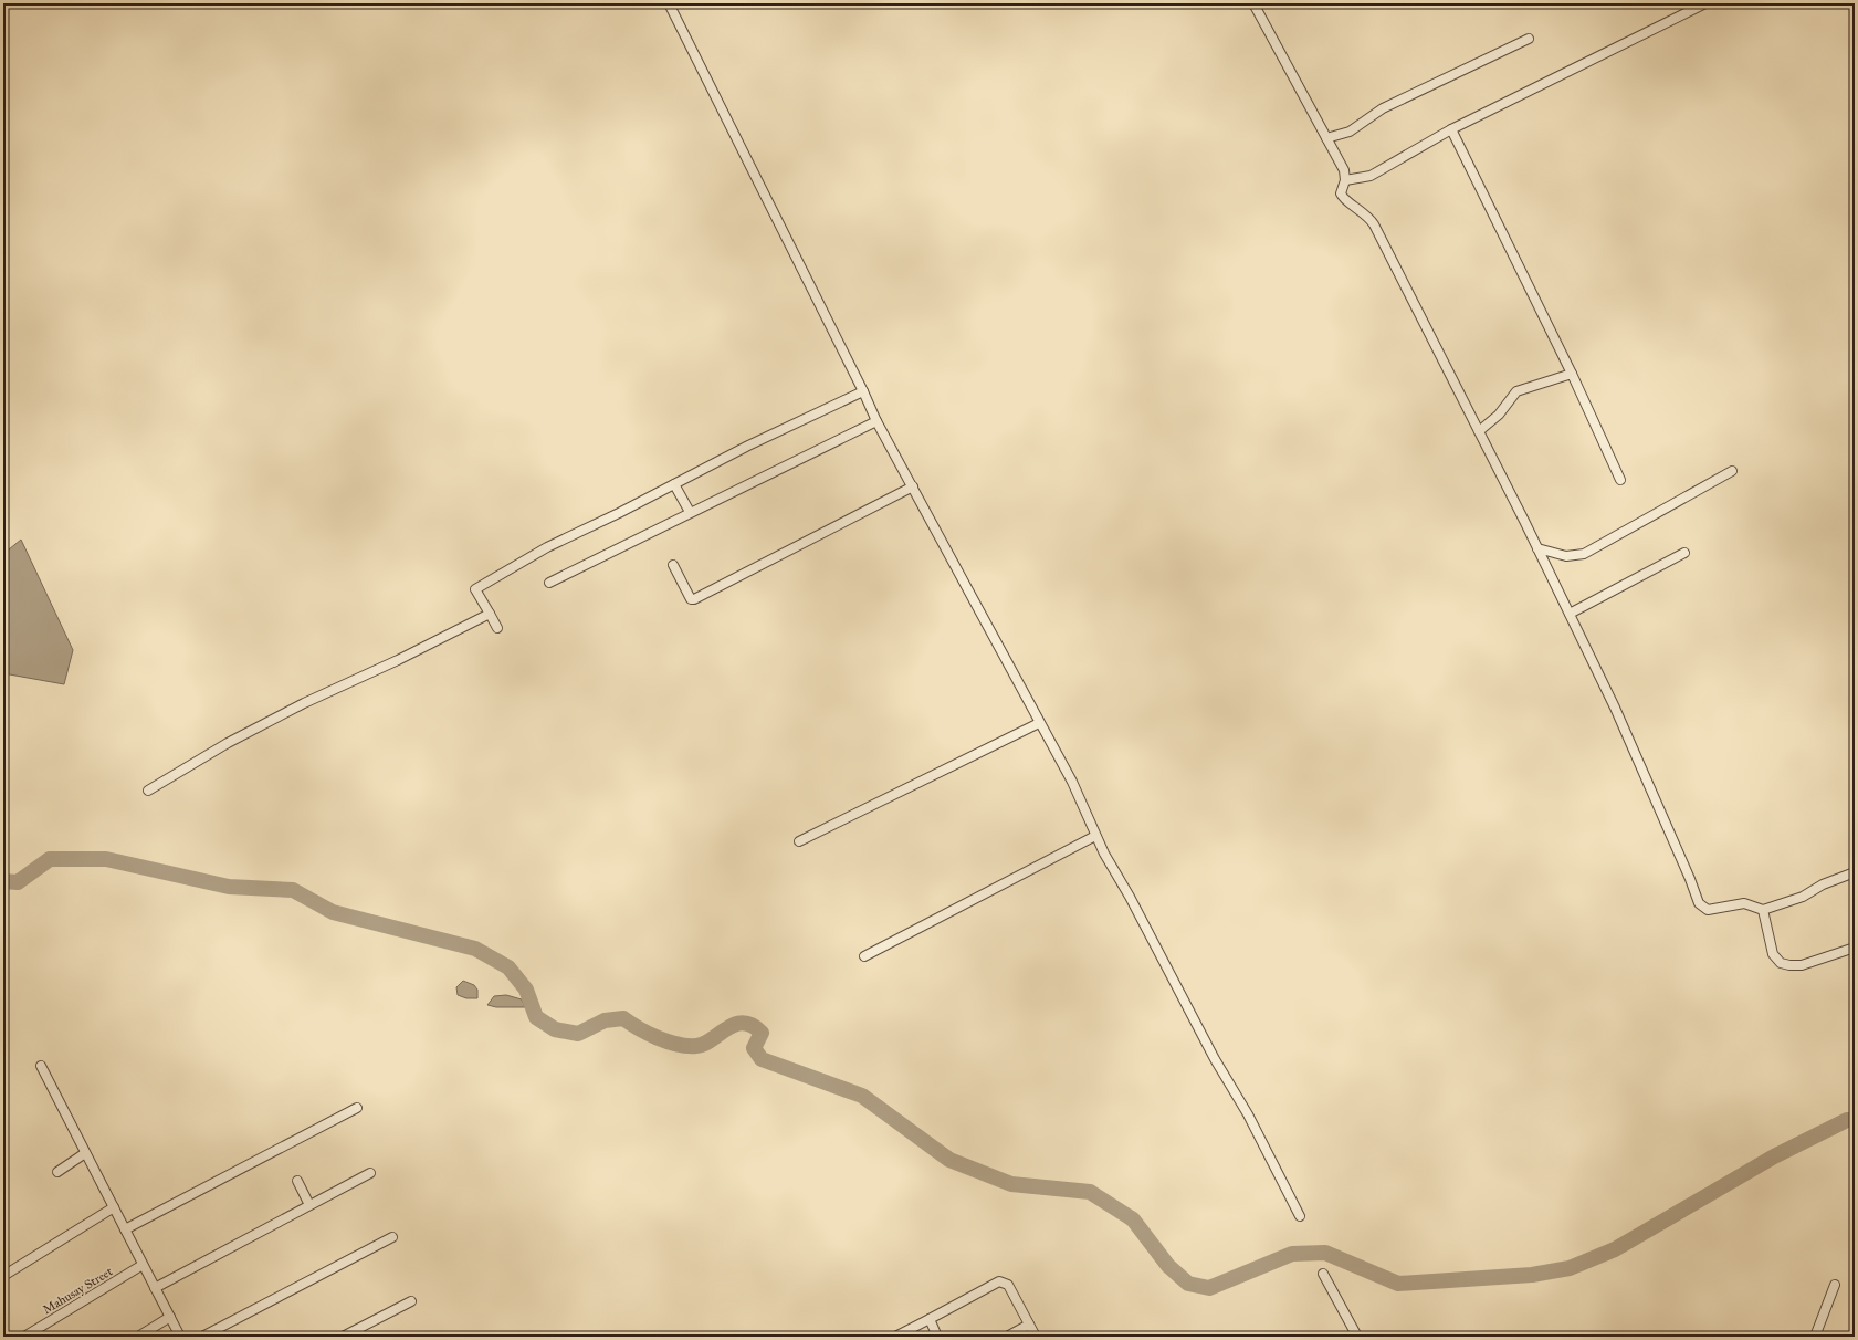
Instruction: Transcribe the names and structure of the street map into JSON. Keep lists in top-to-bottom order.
{
  "streets": {
    "street": ["Mahusay Street"]
  }
}
